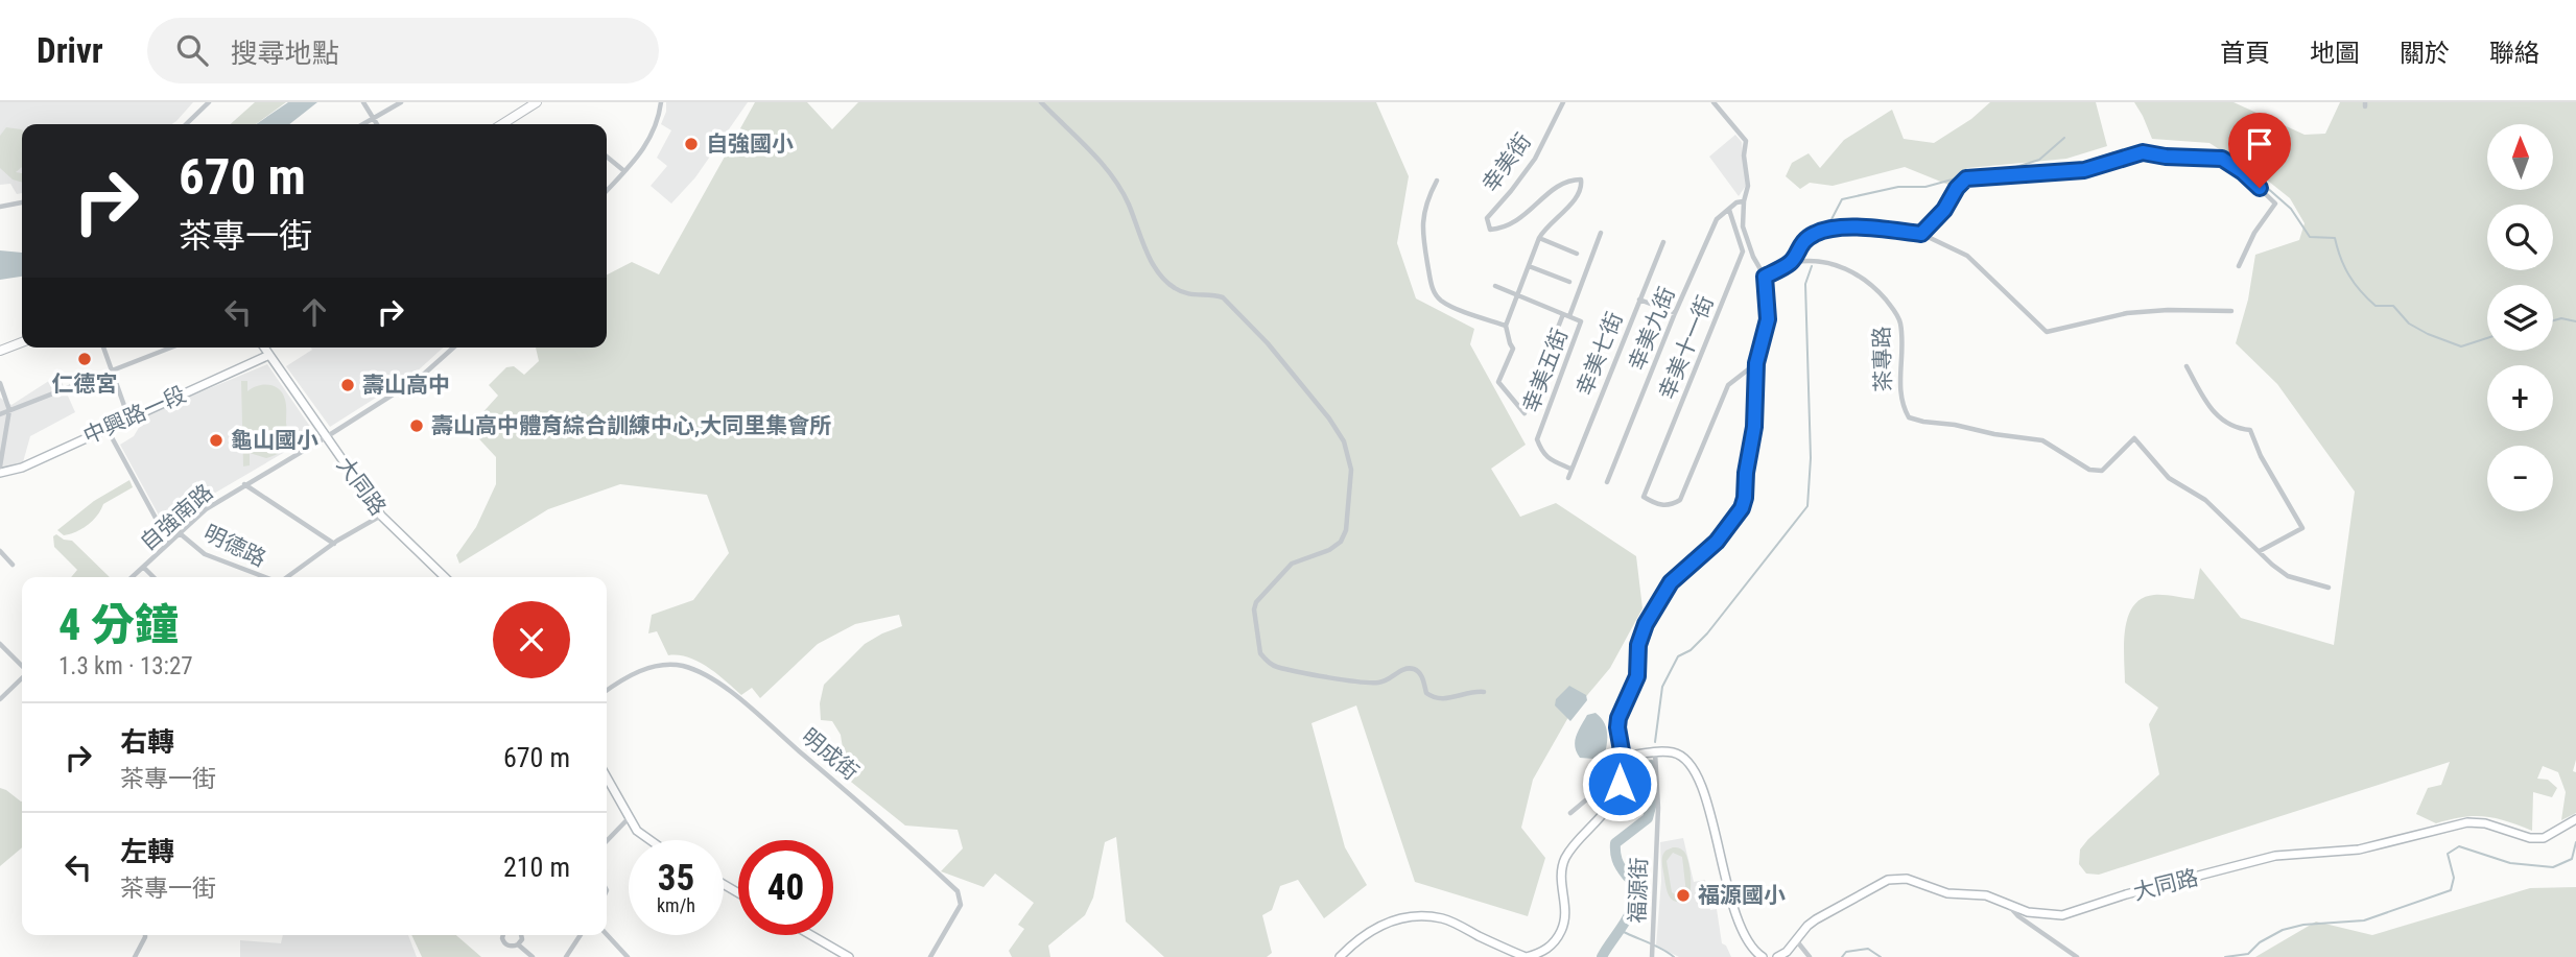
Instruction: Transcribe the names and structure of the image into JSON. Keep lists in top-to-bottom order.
{
  "streets": {
    "street": [
      "幸美街",
      "幸美九街",
      "幸美十一街",
      "幸美七街",
      "茶專路",
      "幸美五街",
      "中興路一段",
      "大同路",
      "自強南路",
      "明德路",
      "明成街",
      "福源街"
    ]
  },
  "crossings": [
    ["幸美九街", "幸美十一街"],
    ["幸美七街", "幸美五街"],
    ["中興路一段", "大同路"],
    ["大同路", "自強南路"],
    ["自強南路", "明德路"]
  ],
  "places": [
    "自強國小",
    "仁德宮",
    "壽山高中",
    "壽山高中體育綜合訓練中心,大同里集會所",
    "龜山國小",
    "福源國小"
  ],
  "north": "top",
  "page": {
    "header": "Drivr",
    "search": "搜尋地點",
    "nav": [
      "首頁",
      "地圖",
      "關於",
      "聯絡"
    ],
    "map_buttons": ["+", "−"],
    "turn": ["670 m", "茶專一街"],
    "heading": ["4 分鐘", "1.3 km · 13:27"],
    "list": [
      {
        "name": "右轉",
        "note": "茶專一街",
        "value": "670 m"
      },
      {
        "name": "左轉",
        "note": "茶專一街",
        "value": "210 m"
      }
    ],
    "speed": "35 km/h",
    "limit": "40"
  }
}
